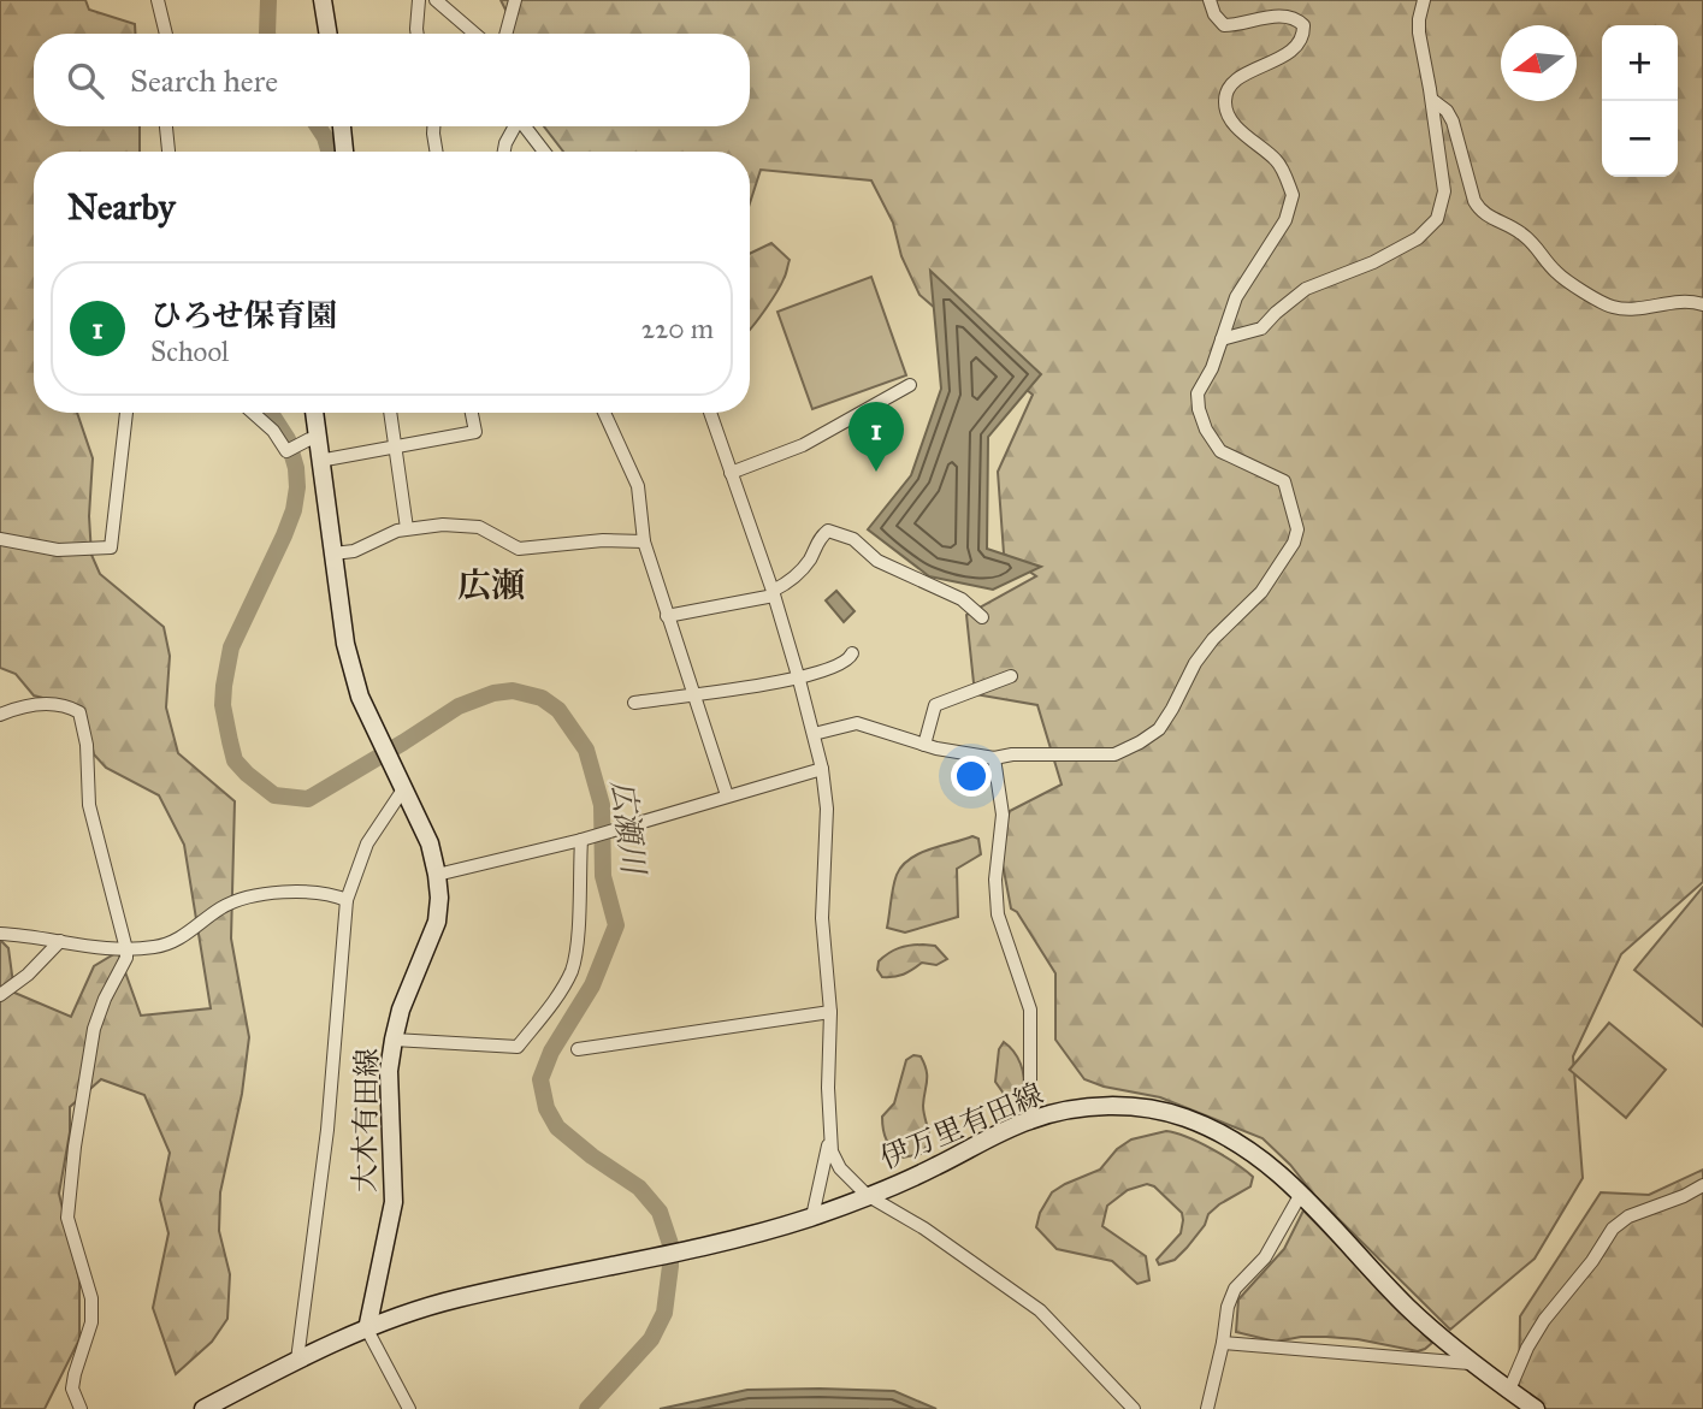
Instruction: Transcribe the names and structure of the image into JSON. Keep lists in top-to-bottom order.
{
  "streets": {
    "main road": ["大木有田線", "伊万里有田線"]
  },
  "crossings": [
    ["大木有田線", "伊万里有田線"]
  ],
  "districts": ["広瀬"],
  "water": ["広瀬川"],
  "north": "left",
  "page": {
    "map_buttons": ["+", "−"],
    "search": "Search here",
    "heading": "Nearby",
    "list": [
      {
        "mark": "1",
        "name": "ひろせ保育園",
        "note": "School",
        "value": "220 m"
      }
    ],
    "pins": "1"
  }
}
